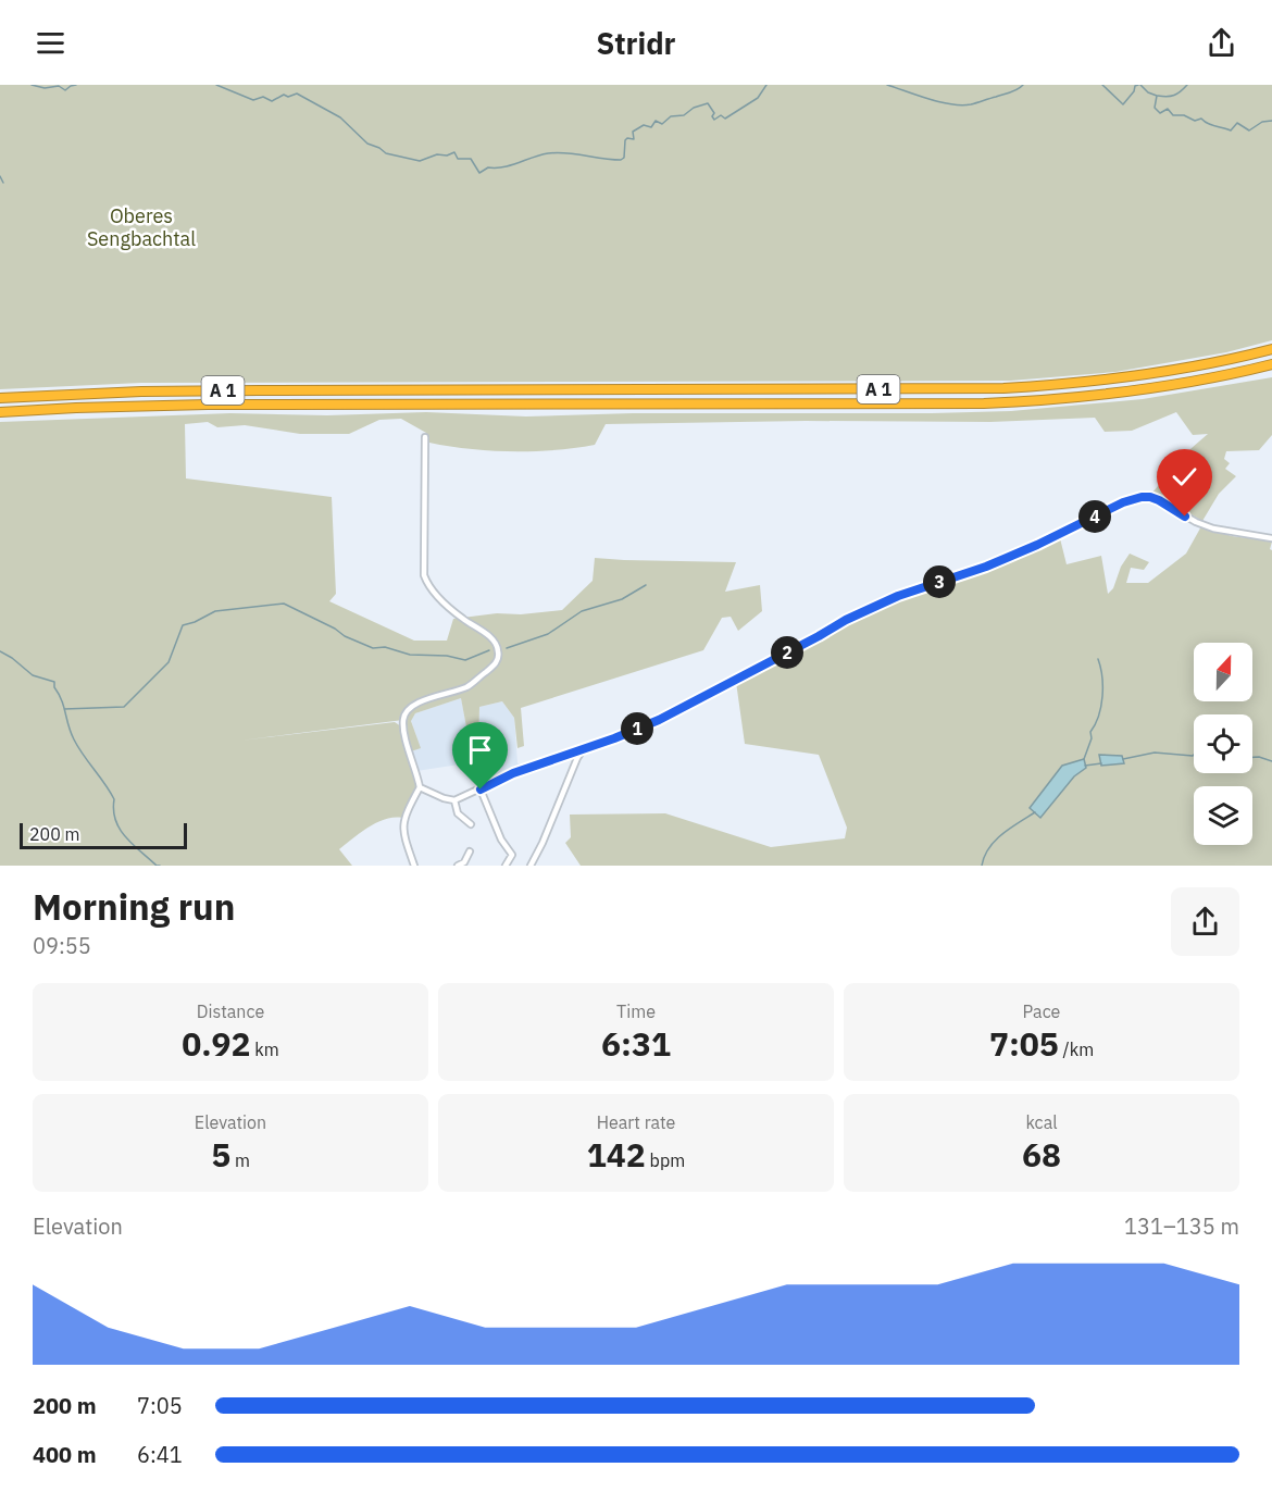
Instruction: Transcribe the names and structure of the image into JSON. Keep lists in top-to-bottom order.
{
  "streets": {
    "highway": ["A 1"]
  },
  "parks": ["Oberes Sengbachtal"],
  "scale_bar": "200 m",
  "north": "top",
  "page": {
    "header": "Stridr",
    "pins": [
      "4",
      "3",
      "2",
      "1"
    ],
    "scale": "200 m",
    "heading": ["Morning run", "09:55"],
    "stats": [
      ["Distance", "0.92 km"],
      ["Time", "6:31"],
      ["Pace", "7:05 /km"],
      ["Elevation", "5 m"],
      ["Heart rate", "142 bpm"],
      ["kcal", "68"]
    ],
    "chart": ["Elevation", "131–135 m"],
    "list": [
      {
        "name": "200 m",
        "note": "7:05"
      },
      {
        "name": "400 m",
        "note": "6:41"
      }
    ]
  }
}
